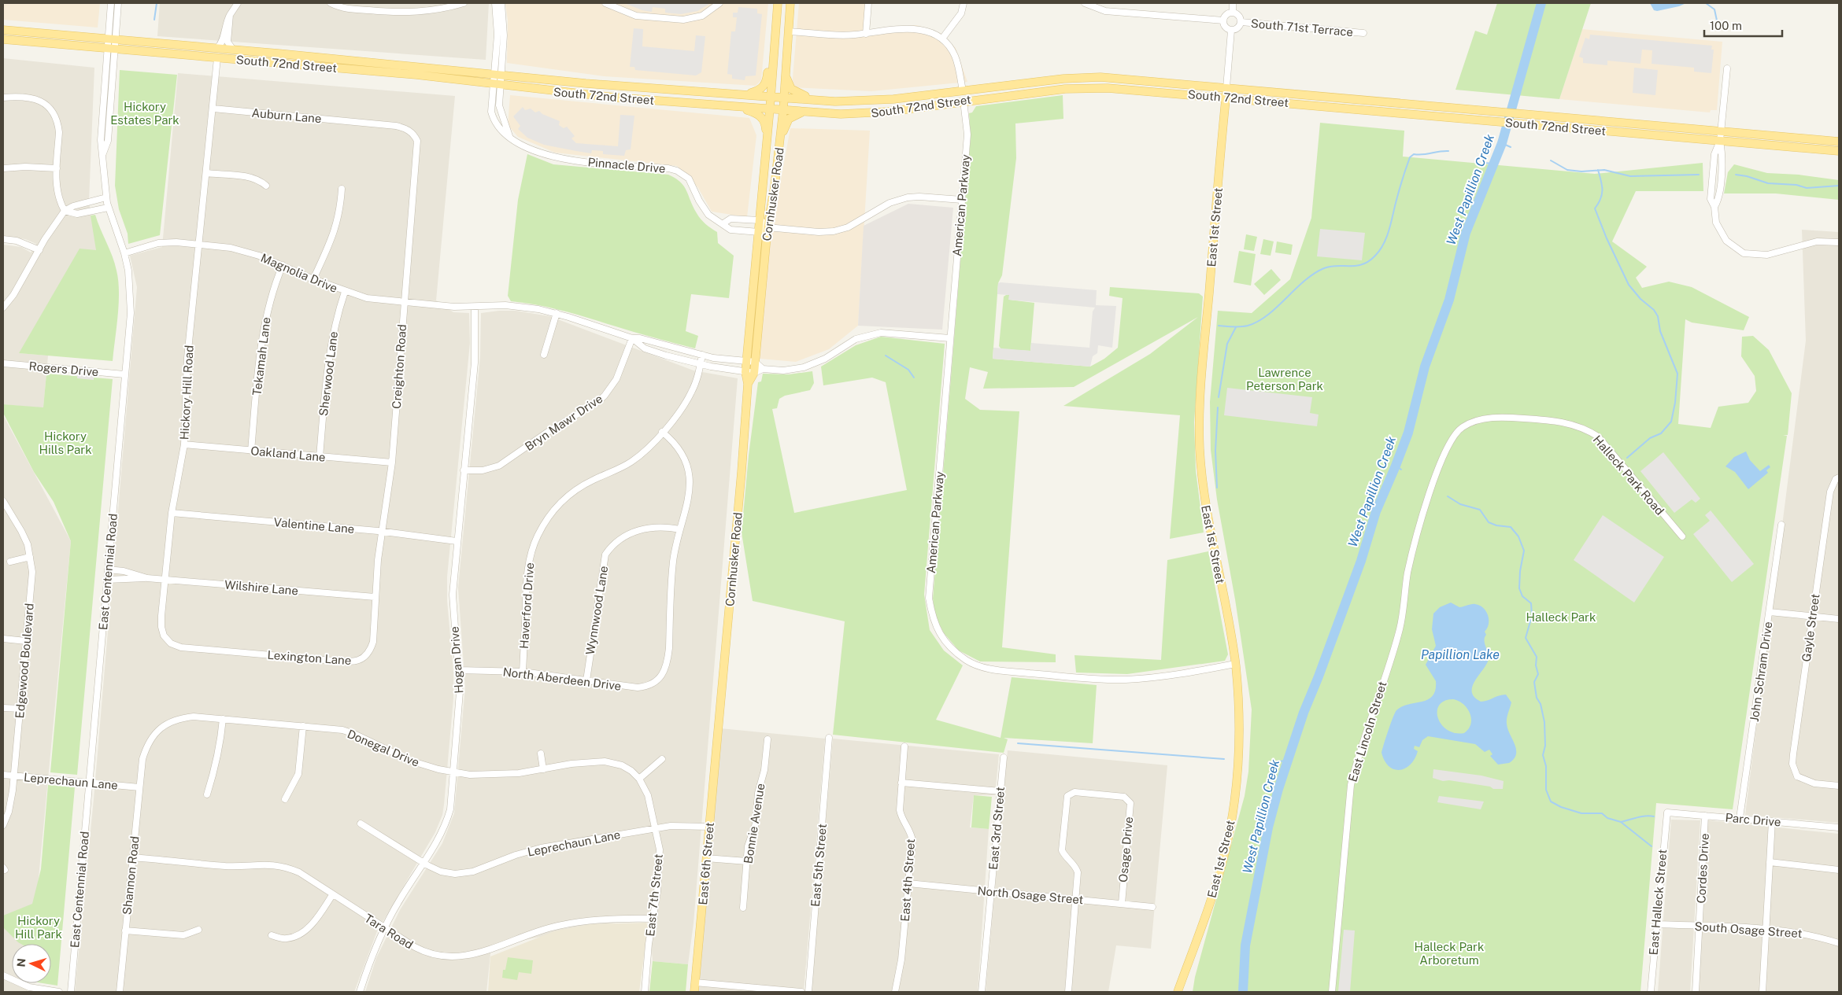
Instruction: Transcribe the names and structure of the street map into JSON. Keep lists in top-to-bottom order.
{
  "streets": {
    "main road": [
      "South 72nd Street",
      "Cornhusker Road",
      "East 1st Street",
      "East 6th Street"
    ],
    "street": [
      "South 71st Terrace",
      "Auburn Lane",
      "Pinnacle Drive",
      "American Parkway",
      "Magnolia Drive",
      "Tekamah Lane",
      "Creighton Road",
      "Rogers Drive",
      "Sherwood Lane",
      "Hickory Hill Road",
      "Bryn Mawr Drive",
      "Oakland Lane",
      "Halleck Park Road",
      "Valentine Lane",
      "East Centennial Road",
      "Wilshire Lane",
      "Haverford Drive",
      "Wynnwood Lane",
      "Gayle Street",
      "Lexington Lane",
      "Hogan Drive",
      "Edgewood Boulevard",
      "John Schram Drive",
      "North Aberdeen Drive",
      "East Lincoln Street",
      "Donegal Drive",
      "Leprechaun Lane",
      "Parc Drive",
      "Bonnie Avenue",
      "East 3rd Street",
      "Osage Drive",
      "East 5th Street",
      "Cordes Drive",
      "Shannon Road",
      "East 4th Street",
      "East 7th Street",
      "North Osage Street",
      "East Halleck Street",
      "South Osage Street",
      "Tara Road"
    ]
  },
  "crossings": [
    ["South 72nd Street", "Pinnacle Drive"],
    ["South 72nd Street", "Cornhusker Road"],
    ["South 72nd Street", "American Parkway"],
    ["South 72nd Street", "East 1st Street"],
    ["South 72nd Street", "Hickory Hill Road"],
    ["South 72nd Street", "East Centennial Road"],
    ["Auburn Lane", "Creighton Road"],
    ["Auburn Lane", "Hickory Hill Road"],
    ["Pinnacle Drive", "Cornhusker Road"],
    ["Cornhusker Road", "East 6th Street"],
    ["American Parkway", "East 1st Street"],
    ["Magnolia Drive", "Tekamah Lane"],
    ["Magnolia Drive", "Creighton Road"],
    ["Magnolia Drive", "Sherwood Lane"],
    ["Magnolia Drive", "Hickory Hill Road"],
    ["Magnolia Drive", "Bryn Mawr Drive"],
    ["Magnolia Drive", "East Centennial Road"],
    ["Magnolia Drive", "Hogan Drive"],
    ["Tekamah Lane", "Oakland Lane"],
    ["Creighton Road", "Oakland Lane"],
    ["Creighton Road", "Valentine Lane"],
    ["Creighton Road", "Wilshire Lane"],
    ["Creighton Road", "Lexington Lane"],
    ["Rogers Drive", "East Centennial Road"],
    ["Sherwood Lane", "Oakland Lane"],
    ["Hickory Hill Road", "Oakland Lane"],
    ["Hickory Hill Road", "Valentine Lane"],
    ["Hickory Hill Road", "Wilshire Lane"],
    ["Hickory Hill Road", "Lexington Lane"],
    ["Bryn Mawr Drive", "Hogan Drive"],
    ["Halleck Park Road", "East Lincoln Street"],
    ["Valentine Lane", "Hogan Drive"],
    ["East Centennial Road", "Wilshire Lane"],
    ["East Centennial Road", "Leprechaun Lane"],
    ["Haverford Drive", "North Aberdeen Drive"],
    ["Wynnwood Lane", "North Aberdeen Drive"],
    ["Hogan Drive", "North Aberdeen Drive"],
    ["Hogan Drive", "Donegal Drive"],
    ["Hogan Drive", "Leprechaun Lane"],
    ["Hogan Drive", "Tara Road"],
    ["Edgewood Boulevard", "Leprechaun Lane"],
    ["John Schram Drive", "Parc Drive"],
    ["Donegal Drive", "Shannon Road"],
    ["Donegal Drive", "East 7th Street"],
    ["Leprechaun Lane", "East 6th Street"],
    ["Leprechaun Lane", "Shannon Road"],
    ["Leprechaun Lane", "East 7th Street"],
    ["Parc Drive", "Cordes Drive"],
    ["Parc Drive", "East Halleck Street"],
    ["East 3rd Street", "North Osage Street"],
    ["Osage Drive", "North Osage Street"],
    ["Cordes Drive", "South Osage Street"],
    ["Shannon Road", "Tara Road"],
    ["East 4th Street", "North Osage Street"],
    ["East 7th Street", "Tara Road"],
    ["East Halleck Street", "South Osage Street"]
  ],
  "water": ["West Papillion Creek", "Papillion Lake"],
  "parks": [
    "Hickory Estates Park",
    "Lawrence Peterson Park",
    "Hickory Hills Park",
    "Halleck Park",
    "Hickory Hill Park",
    "Halleck Park Arboretum"
  ],
  "scale_bar": "100 m",
  "north": "left"
}
